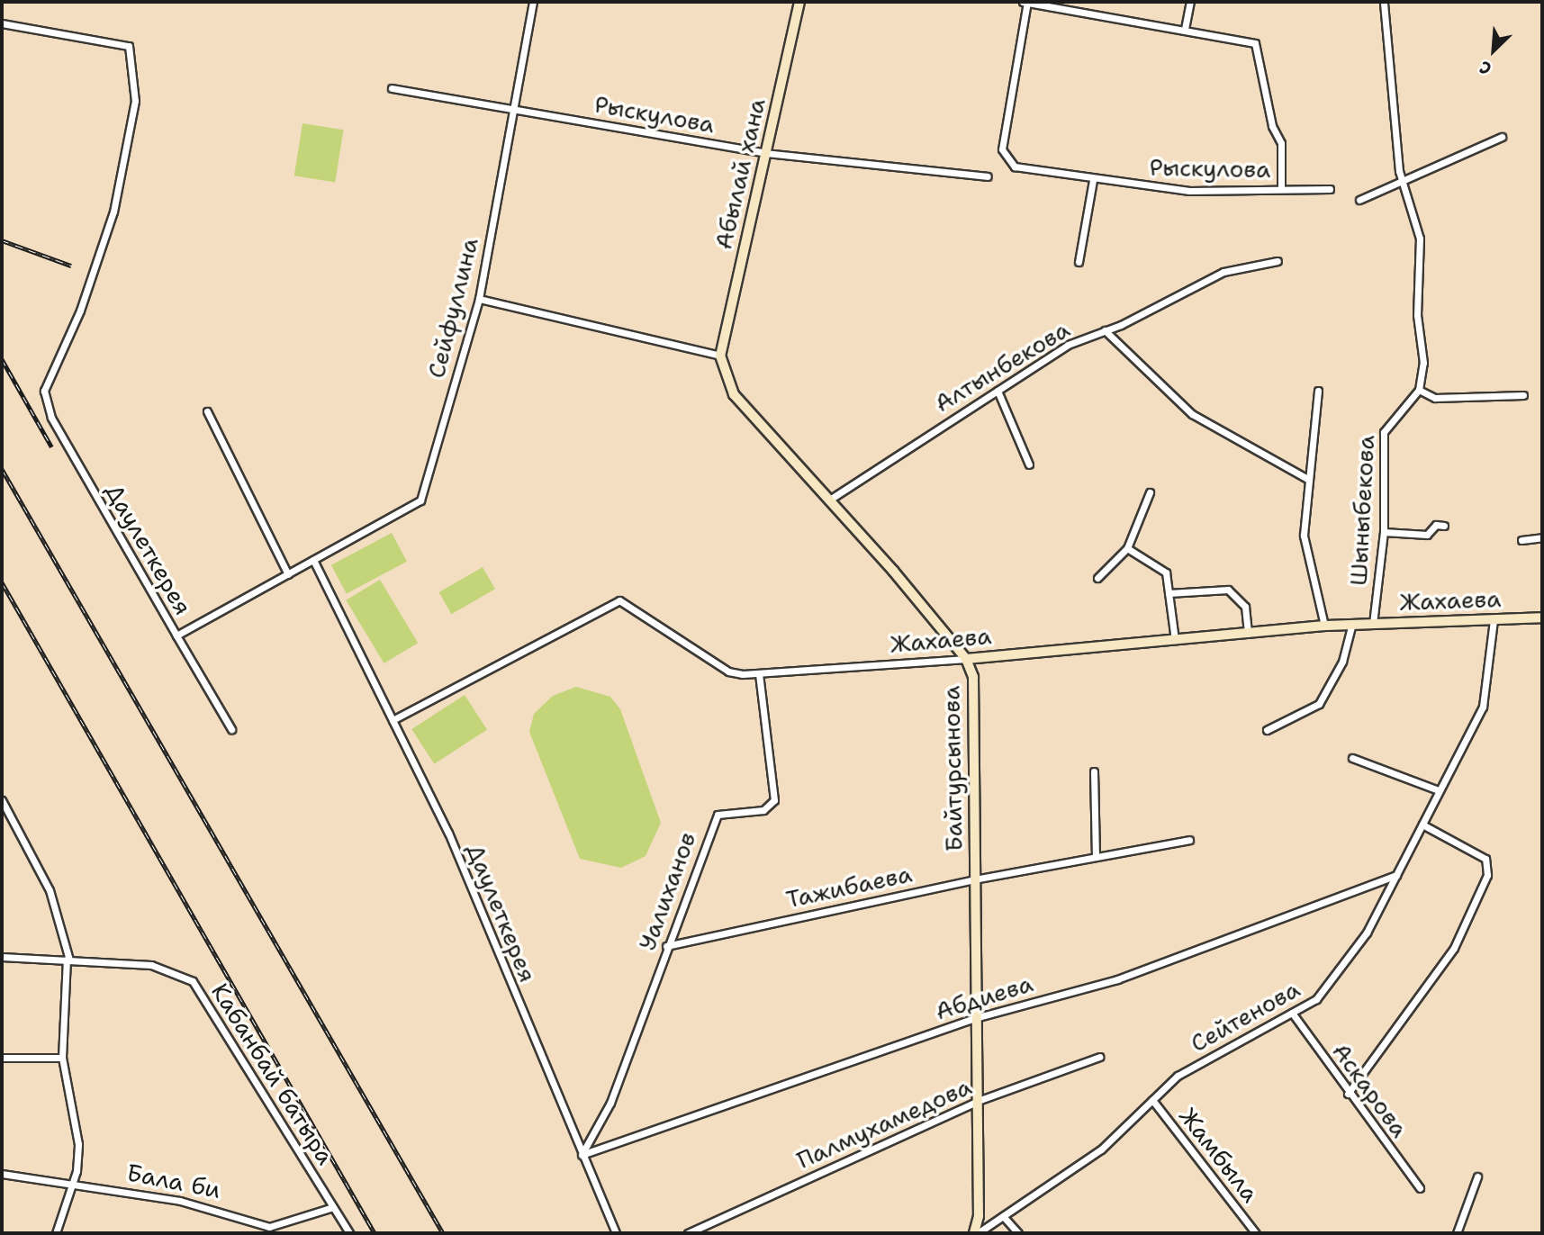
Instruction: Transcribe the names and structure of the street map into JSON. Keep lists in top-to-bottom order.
{
  "streets": {
    "main road": ["Абылай хана", "Жахаева", "Байтурсынова"],
    "street": [
      "Рыскулова",
      "Сейфуллина",
      "Алтынбекова",
      "Шыныбекова",
      "Даулеткерея",
      "Тажибаева",
      "Уалиханов",
      "Абдиева",
      "Сейтенова",
      "Кабанбай батыра",
      "Аскарова",
      "Палмухамедова",
      "Жамбыла",
      "Бала би"
    ]
  },
  "crossings": [
    ["Рыскулова", "Абылай хана"],
    ["Рыскулова", "Сейфуллина"],
    ["Абылай хана", "Байтурсынова"],
    ["Сейфуллина", "Даулеткерея"],
    ["Алтынбекова", "Байтурсынова"],
    ["Шыныбекова", "Жахаева"],
    ["Даулеткерея", "Жахаева"],
    ["Даулеткерея", "Уалиханов"],
    ["Даулеткерея", "Абдиева"],
    ["Жахаева", "Байтурсынова"],
    ["Жахаева", "Уалиханов"],
    ["Жахаева", "Сейтенова"],
    ["Байтурсынова", "Тажибаева"],
    ["Байтурсынова", "Абдиева"],
    ["Байтурсынова", "Сейтенова"],
    ["Байтурсынова", "Палмухамедова"],
    ["Тажибаева", "Уалиханов"],
    ["Уалиханов", "Абдиева"],
    ["Абдиева", "Сейтенова"],
    ["Сейтенова", "Аскарова"],
    ["Сейтенова", "Жамбыла"],
    ["Кабанбай батыра", "Бала би"]
  ],
  "north": "bottom left"
}
